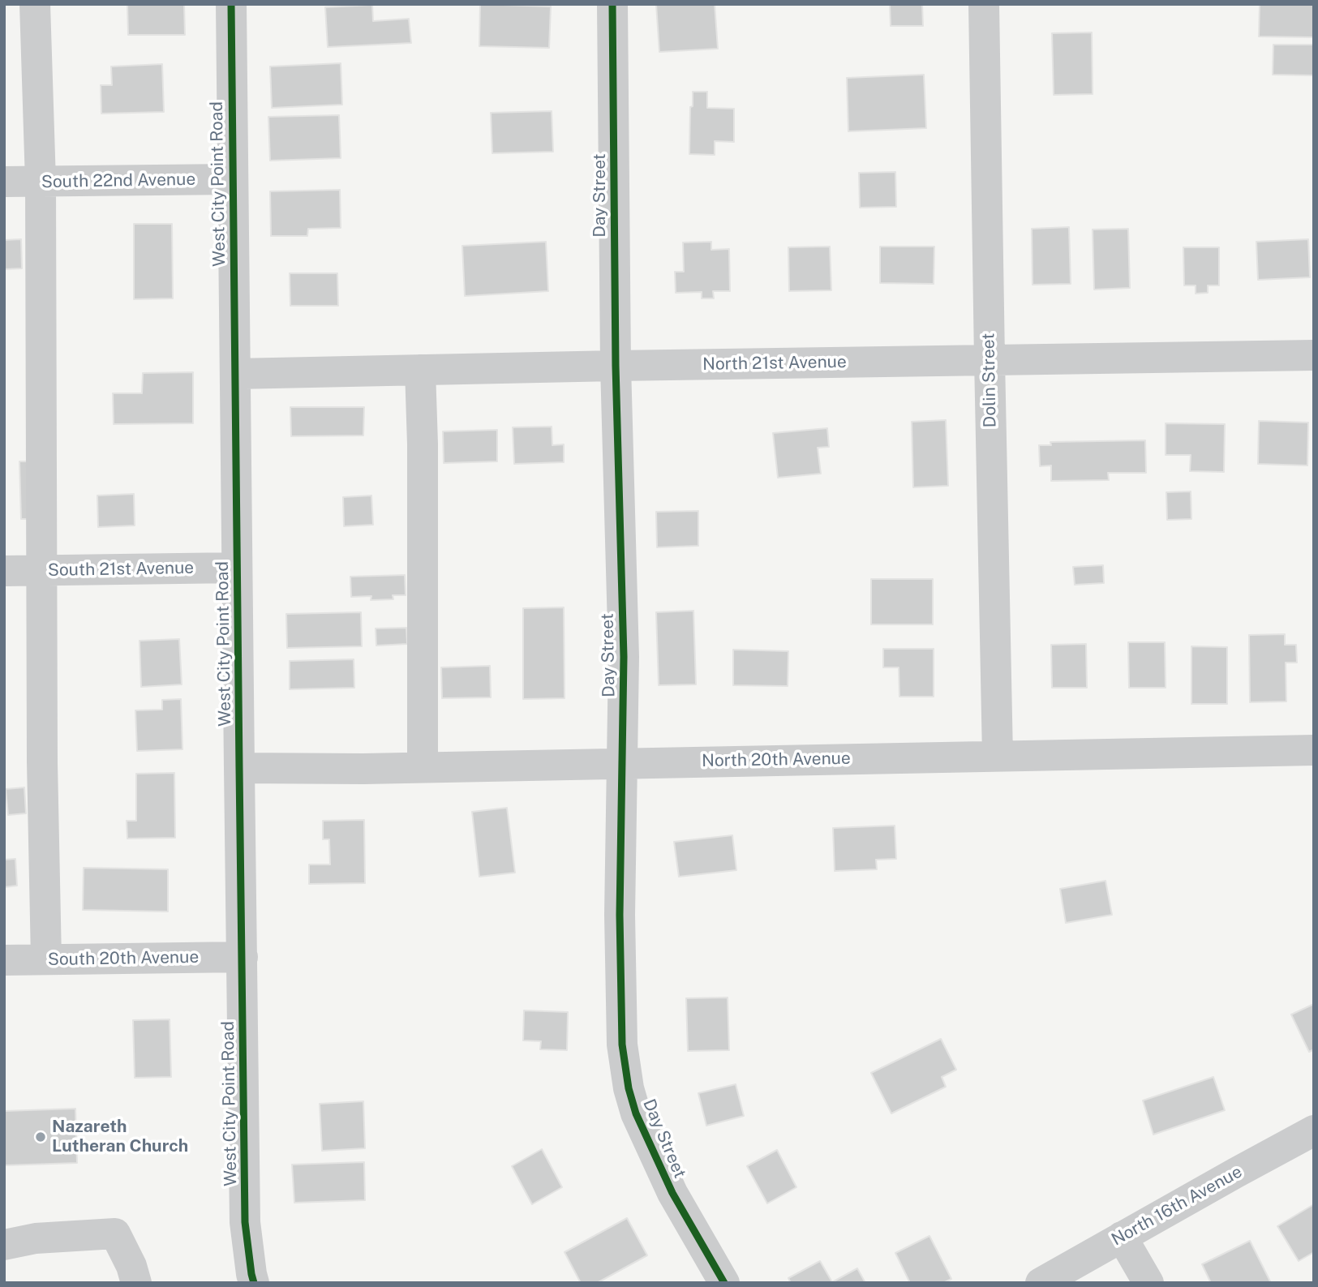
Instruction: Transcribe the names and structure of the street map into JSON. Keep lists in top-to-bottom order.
{
  "streets": {
    "street": [
      "South 22nd Avenue",
      "West City Point Road",
      "Day Street",
      "North 21st Avenue",
      "Dolin Street",
      "South 21st Avenue",
      "North 20th Avenue",
      "South 20th Avenue",
      "North 16th Avenue"
    ]
  },
  "crossings": [
    ["South 22nd Avenue", "West City Point Road"],
    ["West City Point Road", "North 21st Avenue"],
    ["West City Point Road", "South 21st Avenue"],
    ["West City Point Road", "North 20th Avenue"],
    ["West City Point Road", "South 20th Avenue"],
    ["Day Street", "North 21st Avenue"],
    ["Day Street", "North 20th Avenue"],
    ["North 21st Avenue", "Dolin Street"],
    ["Dolin Street", "North 20th Avenue"]
  ],
  "places": ["Nazareth Lutheran Church"]
}
